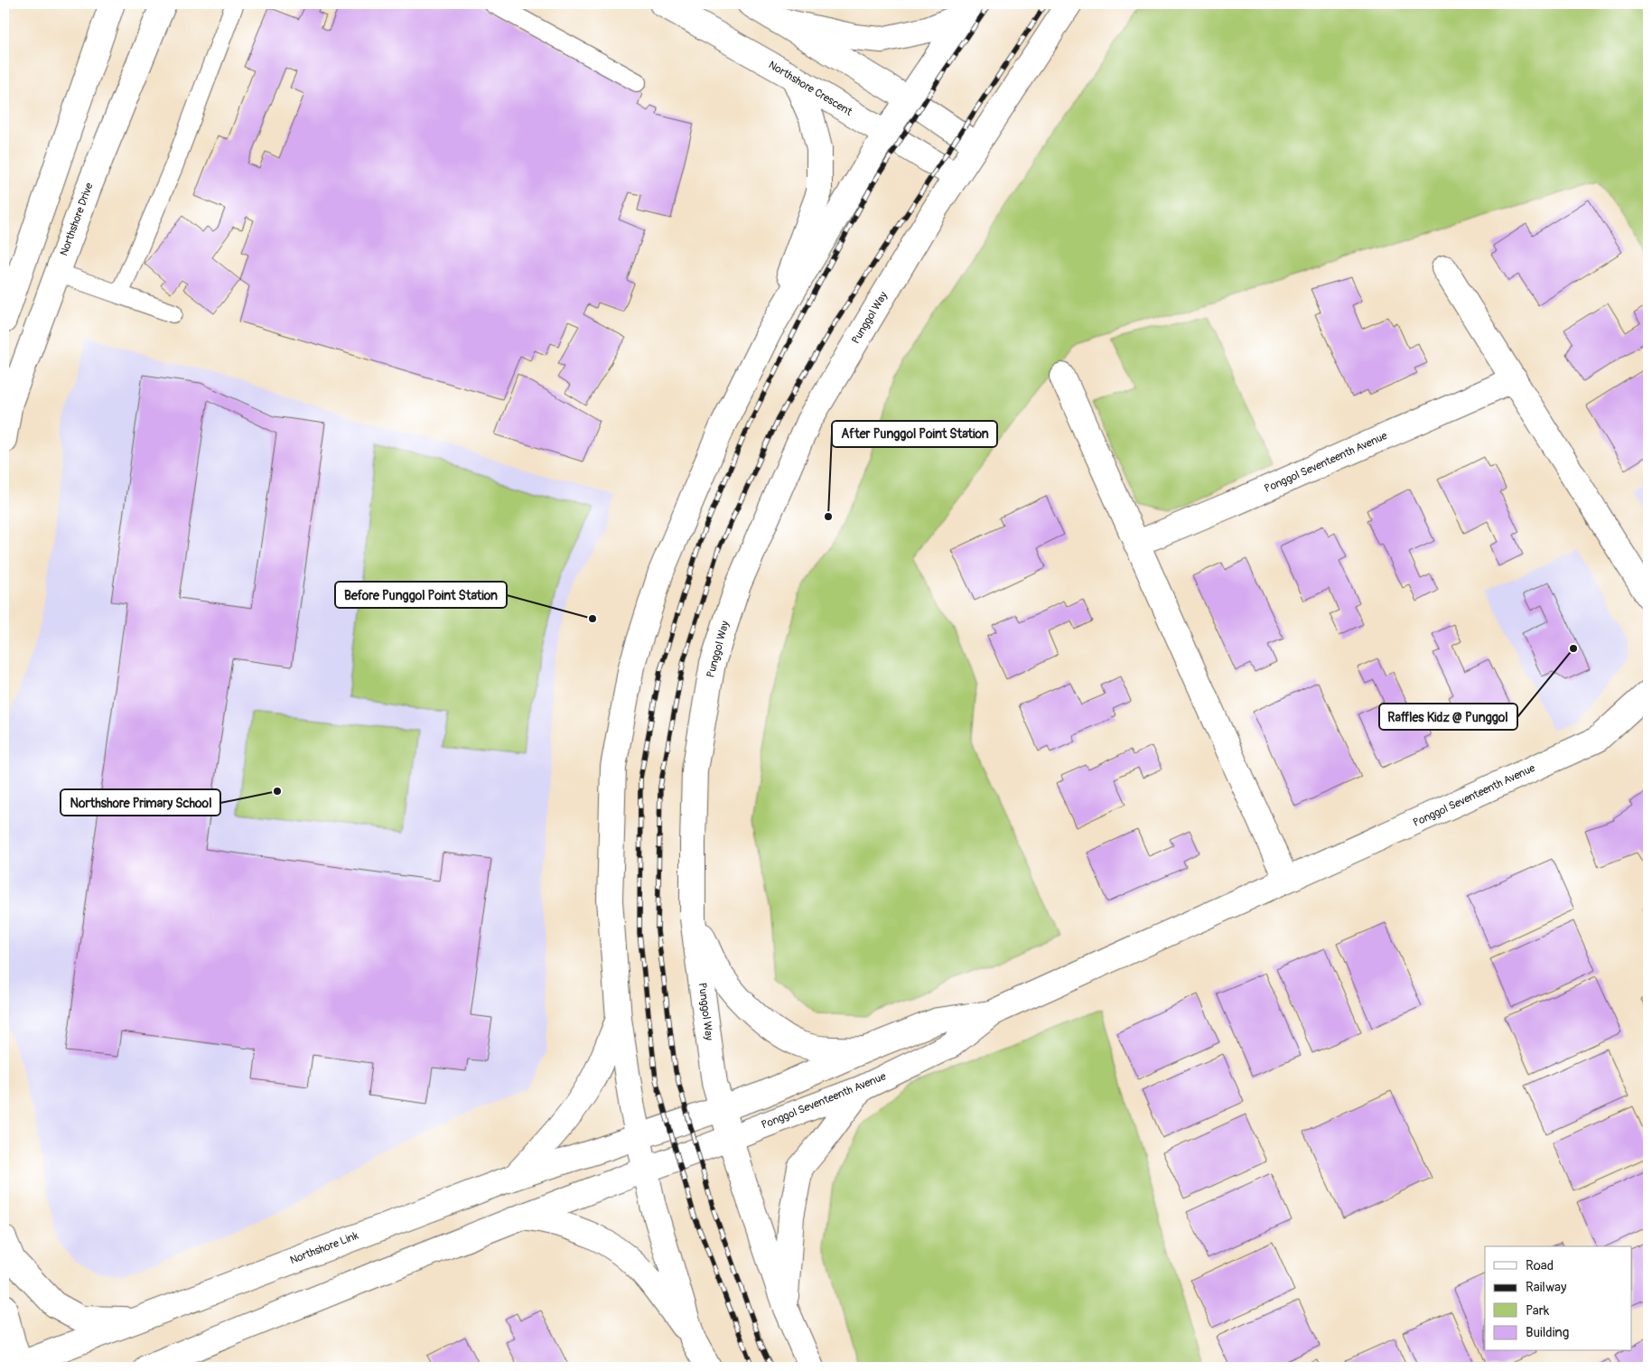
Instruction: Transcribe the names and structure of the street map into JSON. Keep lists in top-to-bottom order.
{
  "streets": {
    "street": [
      "Northshore Crescent",
      "Northshore Drive",
      "Punggol Way",
      "Ponggol Seventeenth Avenue",
      "Northshore Link"
    ]
  },
  "crossings": [
    ["Northshore Crescent", "Punggol Way"],
    ["Punggol Way", "Ponggol Seventeenth Avenue"],
    ["Ponggol Seventeenth Avenue", "Northshore Link"]
  ],
  "places": [
    "After Punggol Point Station",
    "Before Punggol Point Station",
    "Raffles Kidz @ Punggol",
    "Northshore Primary School"
  ],
  "legend": [
    "Road",
    "Railway",
    "Park",
    "Building"
  ]
}
